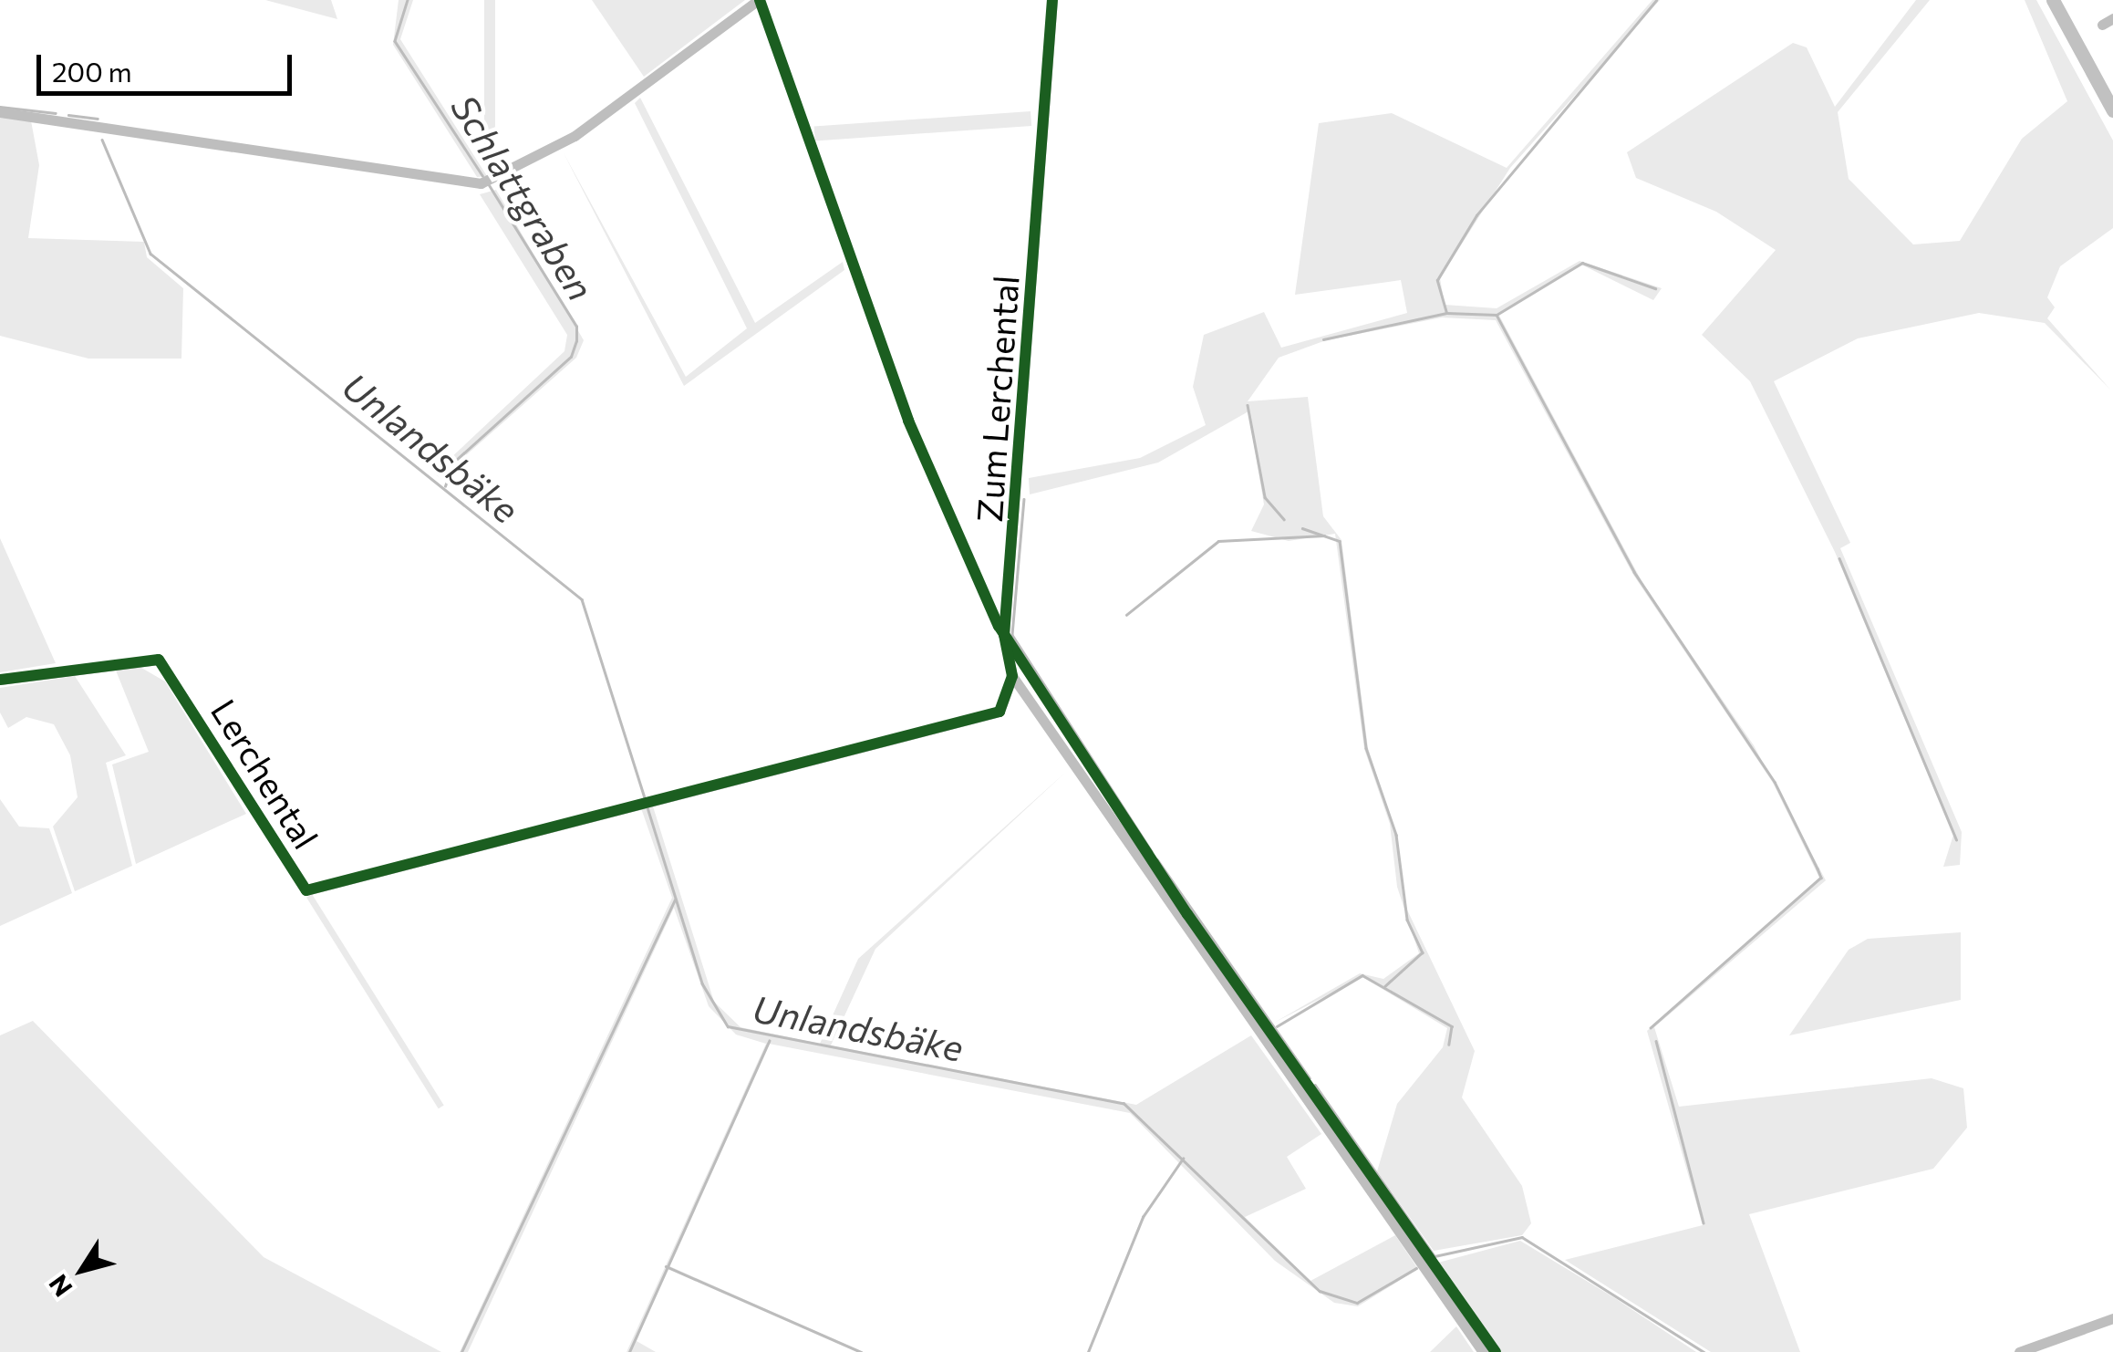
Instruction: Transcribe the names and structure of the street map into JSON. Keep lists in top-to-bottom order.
{
  "streets": {
    "street": ["Zum Lerchental", "Lerchental"]
  },
  "crossings": [
    ["Zum Lerchental", "Lerchental"]
  ],
  "water": ["Schlattgraben", "Unlandsbäke"],
  "scale_bar": "200 m",
  "north": "bottom left"
}
